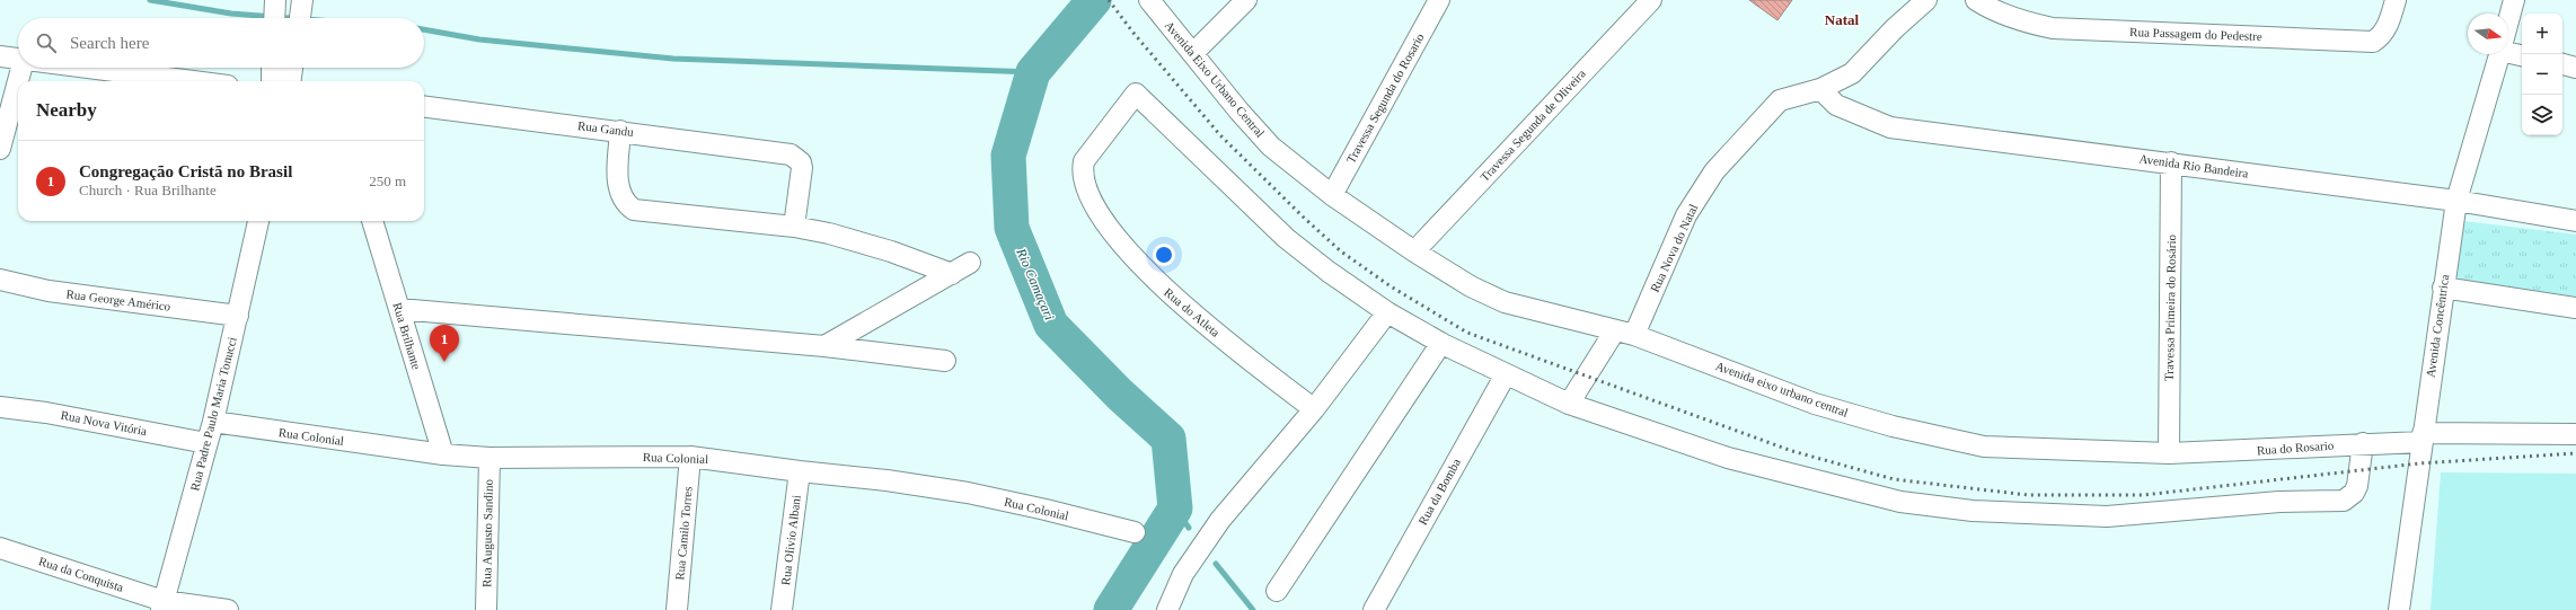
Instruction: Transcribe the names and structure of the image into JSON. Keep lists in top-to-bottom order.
{
  "streets": {
    "street": [
      "Rua Passagem do Pedestre",
      "Avenida Eixo Urbano Central",
      "Travessa Segunda do Rosario",
      "Travessa Segunda de Oliveira",
      "Rua Gandu",
      "Avenida Rio Bandeira",
      "Rua Nova do Natal",
      "Rua George Américo",
      "Travessa Primeira do Rosário",
      "Rua do Atleta",
      "Avenida Concêntrica",
      "Rua Brilhante",
      "Avenida eixo urbano central",
      "Rua Padre Paulo Maria Tonucci",
      "Rua Nova Vitória",
      "Rua Colonial",
      "Rua do Rosario",
      "Rua da Bomba",
      "Rua Augusto Sandino",
      "Rua Camilo Torres",
      "Rua Olivio Albani",
      "Rua da Conquista"
    ]
  },
  "crossings": [
    ["Avenida Eixo Urbano Central", "Travessa Segunda do Rosario"],
    ["Avenida Eixo Urbano Central", "Travessa Segunda de Oliveira"],
    ["Avenida Eixo Urbano Central", "Avenida eixo urbano central"],
    ["Travessa Segunda de Oliveira", "Avenida eixo urbano central"],
    ["Avenida Rio Bandeira", "Rua Nova do Natal"],
    ["Avenida Rio Bandeira", "Travessa Primeira do Rosário"],
    ["Avenida Rio Bandeira", "Avenida Concêntrica"],
    ["Rua Nova do Natal", "Avenida eixo urbano central"],
    ["Rua George Américo", "Rua Padre Paulo Maria Tonucci"],
    ["Travessa Primeira do Rosário", "Avenida eixo urbano central"],
    ["Travessa Primeira do Rosário", "Rua do Rosario"],
    ["Avenida Concêntrica", "Rua do Rosario"],
    ["Rua Brilhante", "Rua Colonial"],
    ["Avenida eixo urbano central", "Rua do Rosario"],
    ["Rua Padre Paulo Maria Tonucci", "Rua Nova Vitória"],
    ["Rua Padre Paulo Maria Tonucci", "Rua Colonial"],
    ["Rua Padre Paulo Maria Tonucci", "Rua da Conquista"],
    ["Rua Colonial", "Rua Augusto Sandino"],
    ["Rua Colonial", "Rua Camilo Torres"],
    ["Rua Colonial", "Rua Olivio Albani"]
  ],
  "districts": ["Natal"],
  "water": ["Rio Camaçari"],
  "north": "right",
  "page": {
    "map_buttons": ["+", "−"],
    "search": "Search here",
    "heading": "Nearby",
    "list": [
      {
        "mark": "1",
        "name": "Congregação Cristã no Brasil",
        "note": "Church · Rua Brilhante",
        "value": "250 m"
      }
    ],
    "pins": "1"
  }
}
